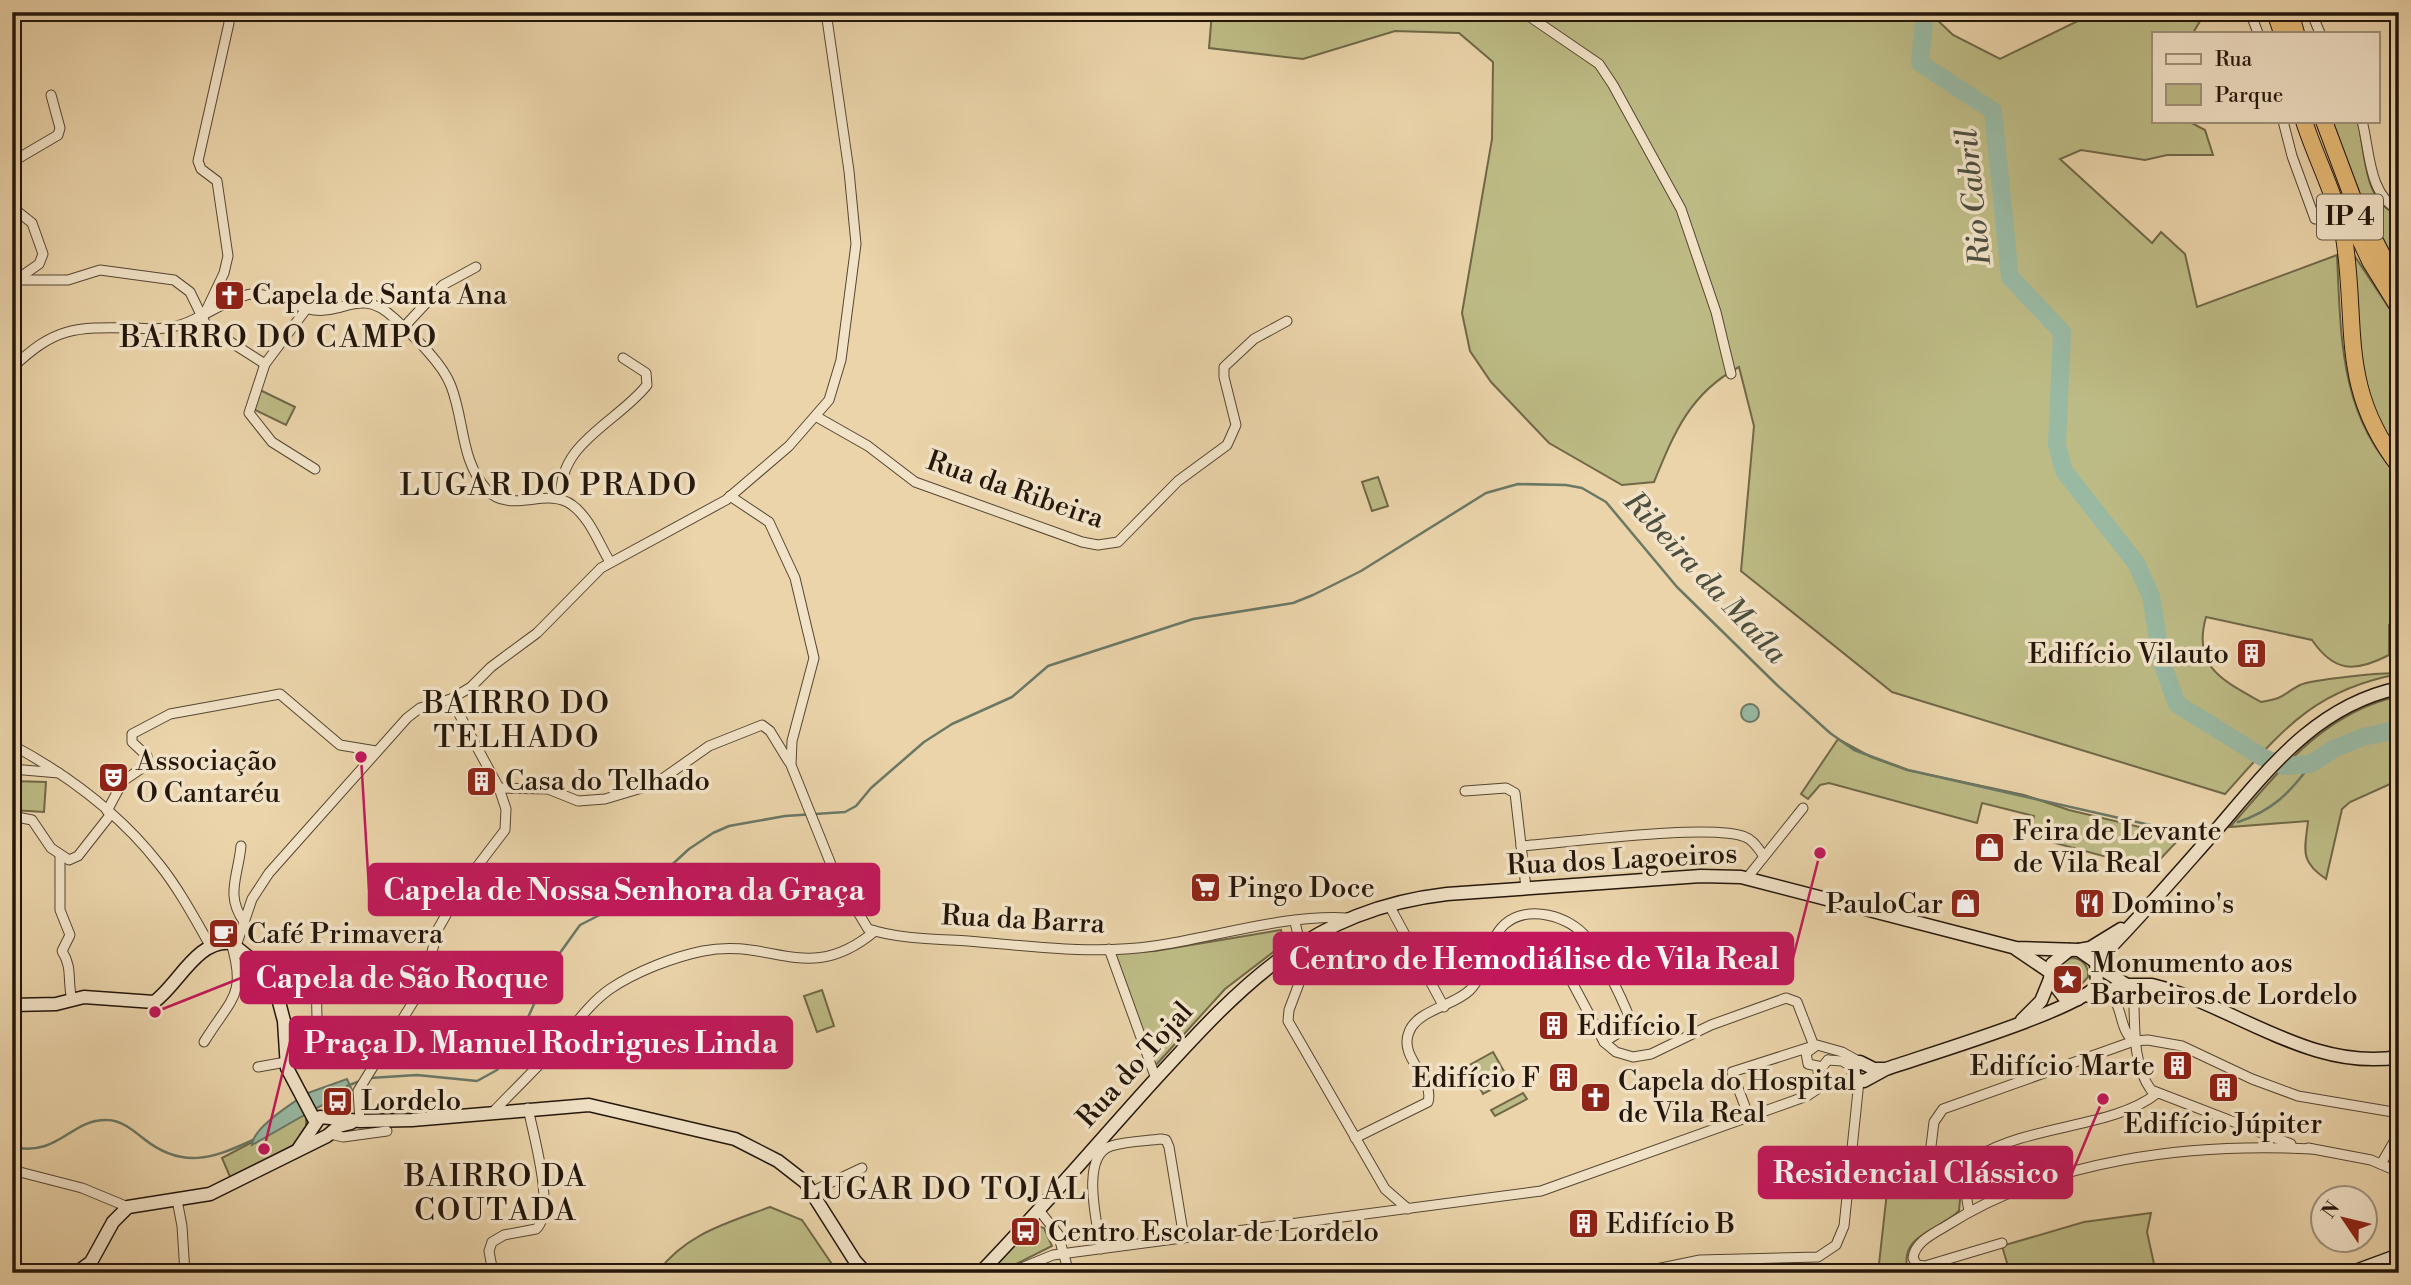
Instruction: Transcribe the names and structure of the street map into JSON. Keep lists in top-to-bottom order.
{
  "streets": {
    "highway": ["IP 4"],
    "main road": ["Rua dos Lagoeiros", "Rua do Tojal"],
    "street": ["Rua da Ribeira", "Rua da Barra"]
  },
  "crossings": [
    ["Rua dos Lagoeiros", "Rua da Barra"],
    ["Rua dos Lagoeiros", "Rua do Tojal"],
    ["Rua da Barra", "Rua do Tojal"]
  ],
  "districts": [
    "BAIRRO DO CAMPO",
    "LUGAR DO PRADO",
    "BAIRRO DO TELHADO",
    "BAIRRO DA COUTADA",
    "LUGAR DO TOJAL"
  ],
  "water": ["Rio Cabril", "Ribeira da Maíla"],
  "places": {
    "church": ["Capela de Santa Ana", "Capela do Hospital de Vila Real"],
    "building": [
      "Edifício Vilauto",
      "Casa do Telhado",
      "Edifício I",
      "Edifício Marte",
      "Edifício F",
      "Edifício Júpiter",
      "Edifício B"
    ],
    "other": [
      "Capela de Nossa Senhora da Graça",
      "Centro de Hemodiálise de Vila Real",
      "Capela de São Roque",
      "Residencial Clássico",
      "Praça D. Manuel Rodrigues Linda"
    ],
    "theatre": ["Associação O Cantaréu"],
    "shop": ["Feira de Levante de Vila Real", "PauloCar"],
    "supermarket": ["Pingo Doce"],
    "restaurant": ["Domino's"],
    "cafe": ["Café Primavera"],
    "place": ["Monumento aos Barbeiros de Lordelo"],
    "bus stop": ["Lordelo", "Centro Escolar de Lordelo"]
  },
  "legend": ["Rua", "Parque"],
  "north": "top left"
}
